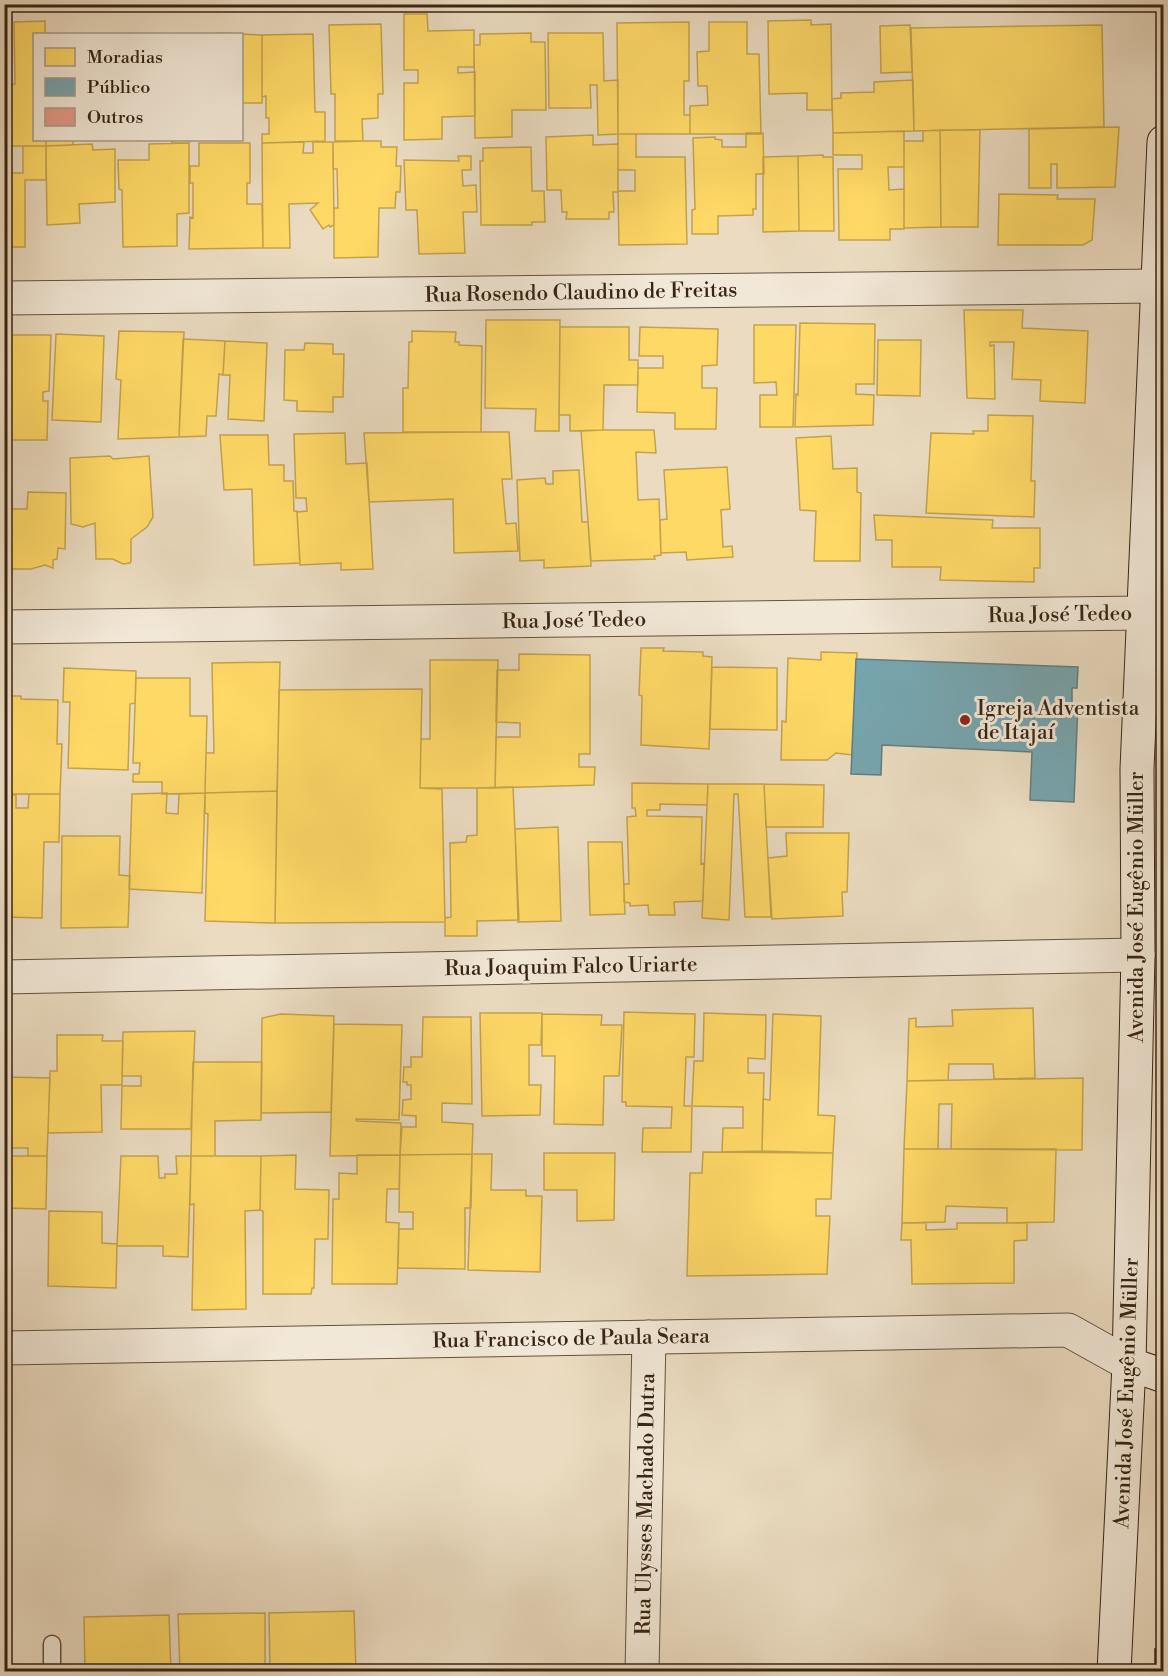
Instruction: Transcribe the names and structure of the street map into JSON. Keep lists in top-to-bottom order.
{
  "streets": {
    "street": [
      "Rua Rosendo Claudino de Freitas",
      "Rua José Tedeo",
      "Avenida José Eugênio Müller",
      "Rua Joaquim Falco Uriarte",
      "Rua Francisco de Paula Seara",
      "Rua Ulysses Machado Dutra"
    ]
  },
  "crossings": [
    ["Rua Rosendo Claudino de Freitas", "Avenida José Eugênio Müller"],
    ["Rua José Tedeo", "Avenida José Eugênio Müller"],
    ["Avenida José Eugênio Müller", "Rua Joaquim Falco Uriarte"],
    ["Avenida José Eugênio Müller", "Rua Francisco de Paula Seara"],
    ["Rua Francisco de Paula Seara", "Rua Ulysses Machado Dutra"]
  ],
  "places": ["Igreja Adventista de Itajaí"],
  "legend": ["Moradias", "Público", "Outros"]
}
